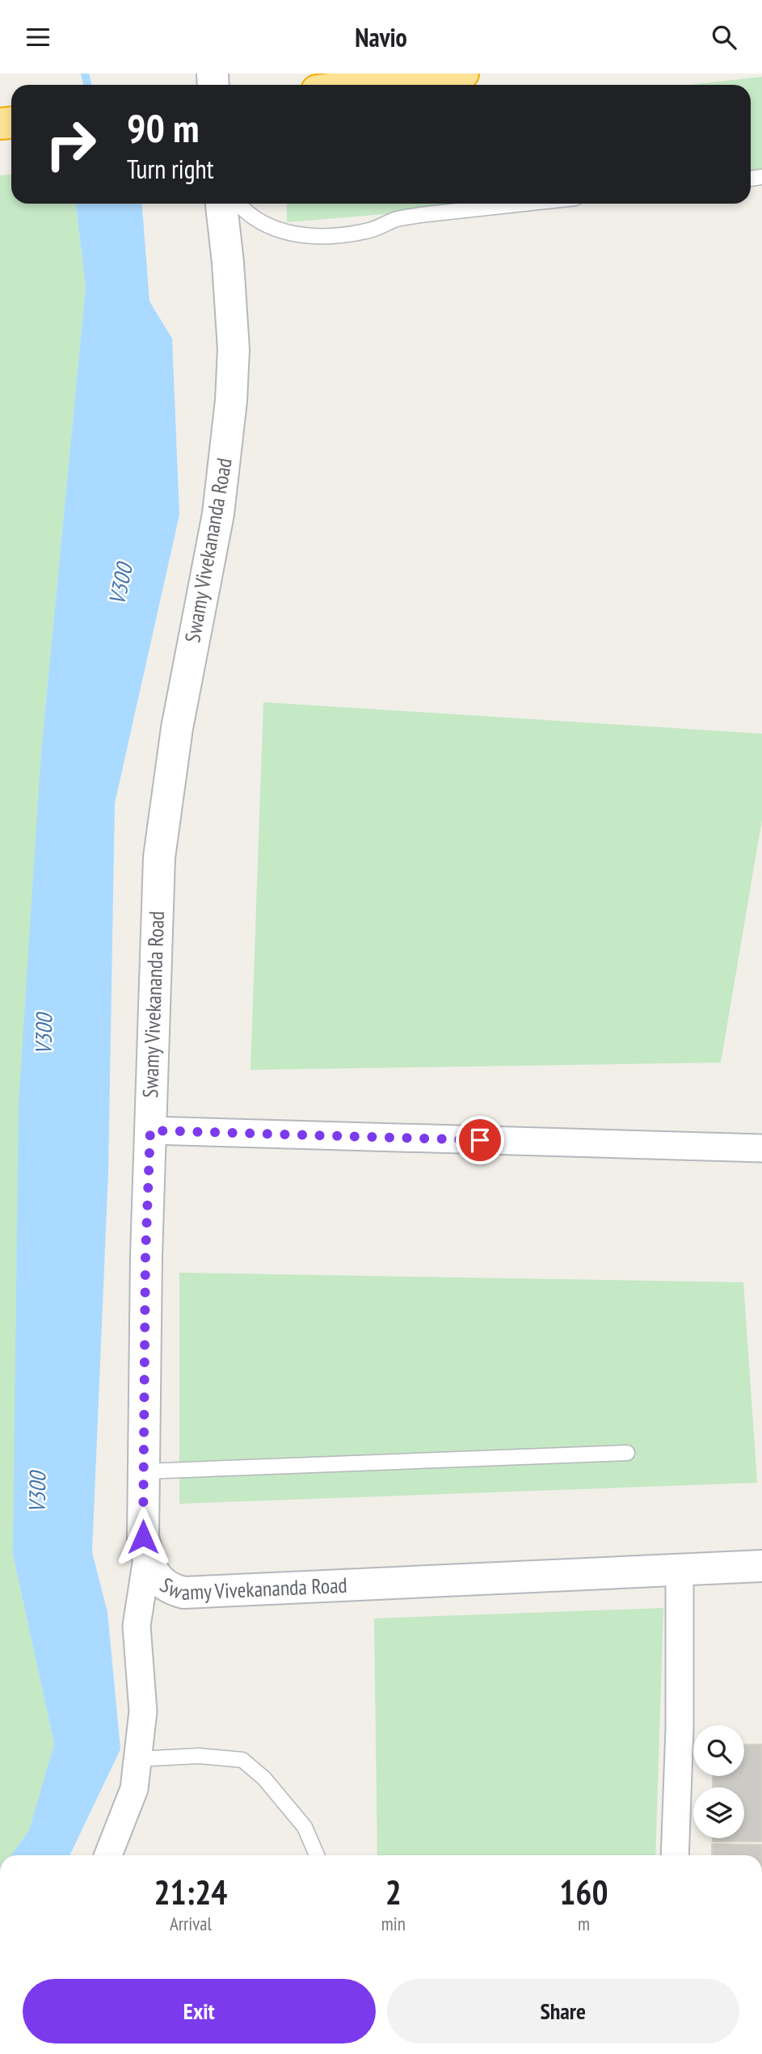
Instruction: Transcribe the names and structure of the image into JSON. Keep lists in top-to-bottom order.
{
  "streets": {
    "street": ["Swamy Vivekananda Road"]
  },
  "water": ["V300"],
  "page": {
    "header": "Navio",
    "turn": ["90 m", "Turn right"],
    "eta": [
      "21:24",
      "Arrival",
      "2",
      "min",
      "160",
      "m"
    ],
    "buttons": ["Exit", "Share"]
  }
}
